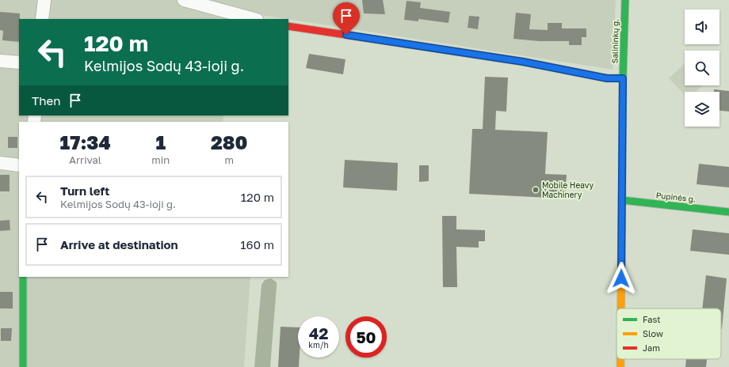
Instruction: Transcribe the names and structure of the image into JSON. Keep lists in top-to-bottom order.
{
  "streets": {
    "street": ["Salininkų g.", "Pupinės g."]
  },
  "crossings": [
    ["Salininkų g.", "Pupinės g."]
  ],
  "places": ["Mobile Heavy Machinery"],
  "legend": ["Fast", "Slow", "Jam"],
  "page": {
    "turn": ["120 m", "Kelmijos Sodų 43-ioji g."],
    "then": "Then",
    "eta": [
      "17:34",
      "Arrival",
      "1",
      "min",
      "280",
      "m"
    ],
    "list": [
      {
        "name": "Turn left",
        "note": "Kelmijos Sodų 43-ioji g.",
        "value": "120 m"
      },
      {
        "name": "Arrive at destination",
        "value": "160 m"
      }
    ],
    "speed": "42 km/h",
    "limit": "50"
  }
}
